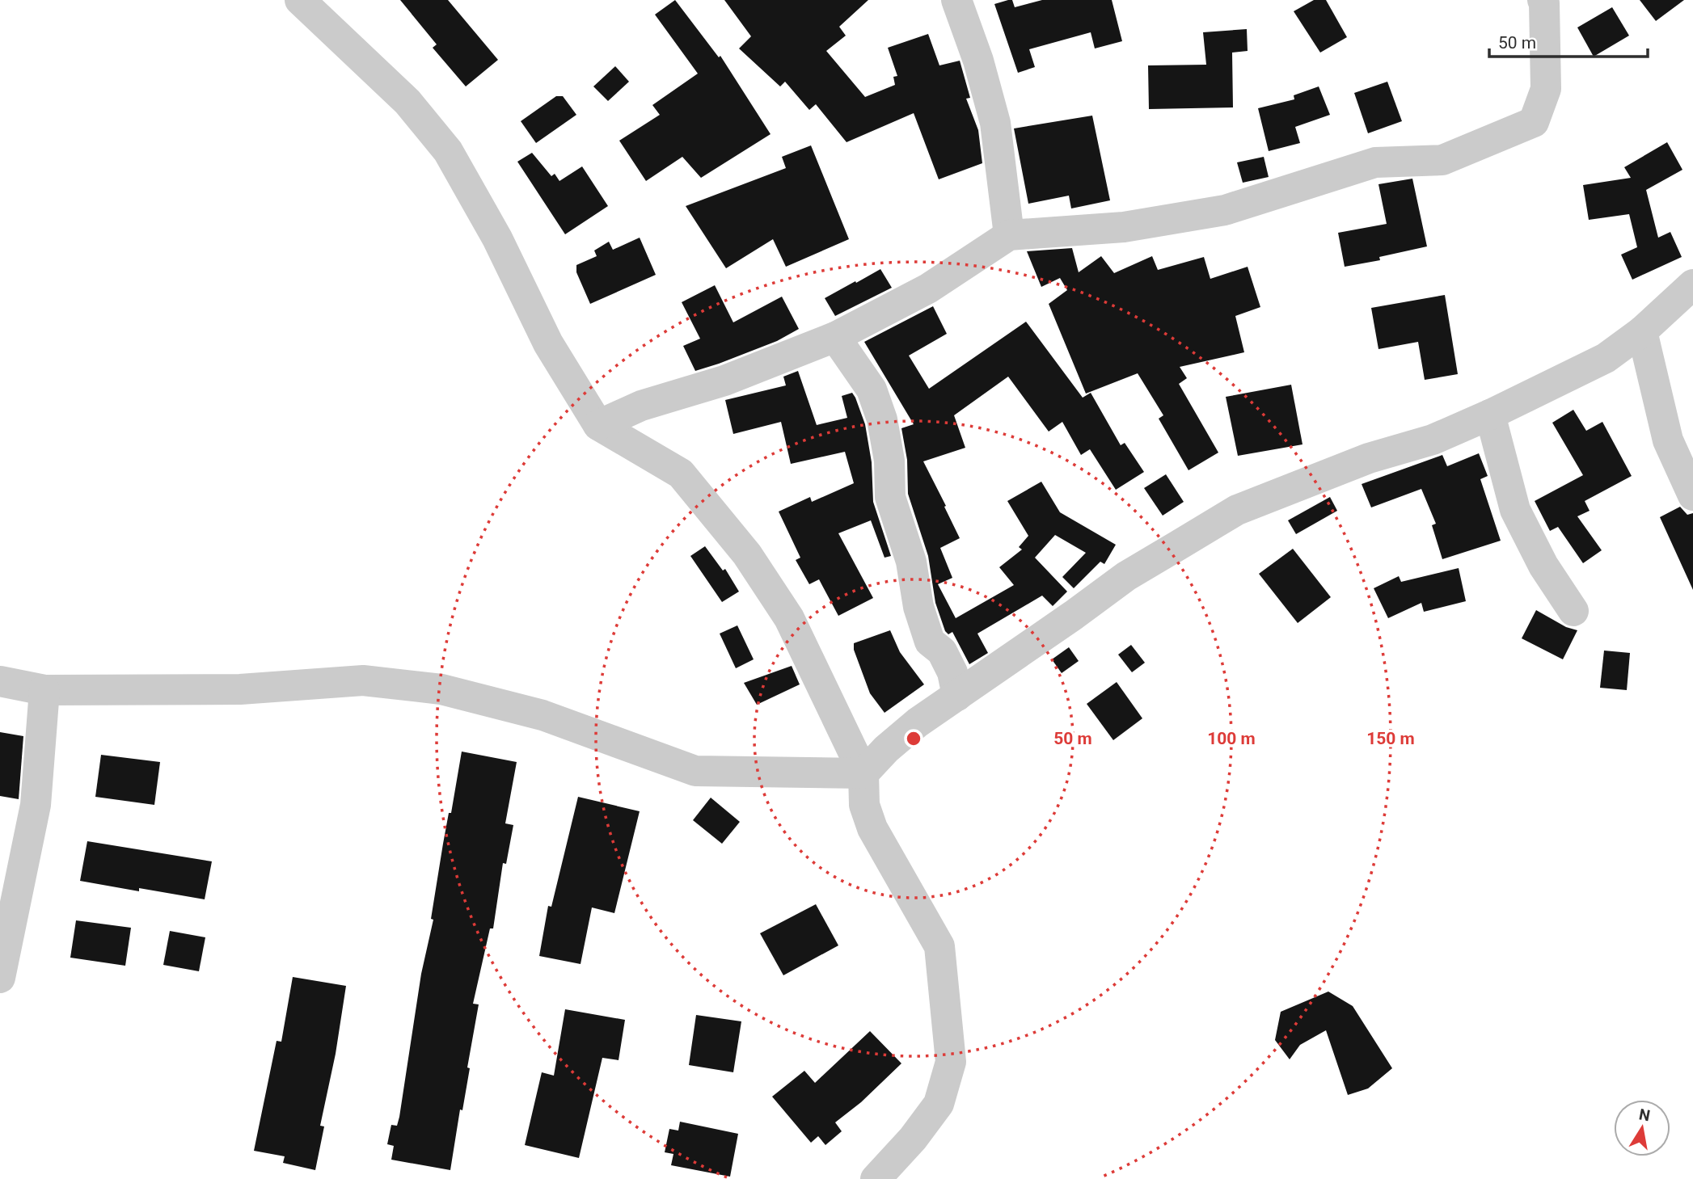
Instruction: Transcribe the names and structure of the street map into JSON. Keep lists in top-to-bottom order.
{
  "scale_bar": "50 m",
  "north": "top",
  "rings": ["50 m", "100 m", "150 m"]
}
